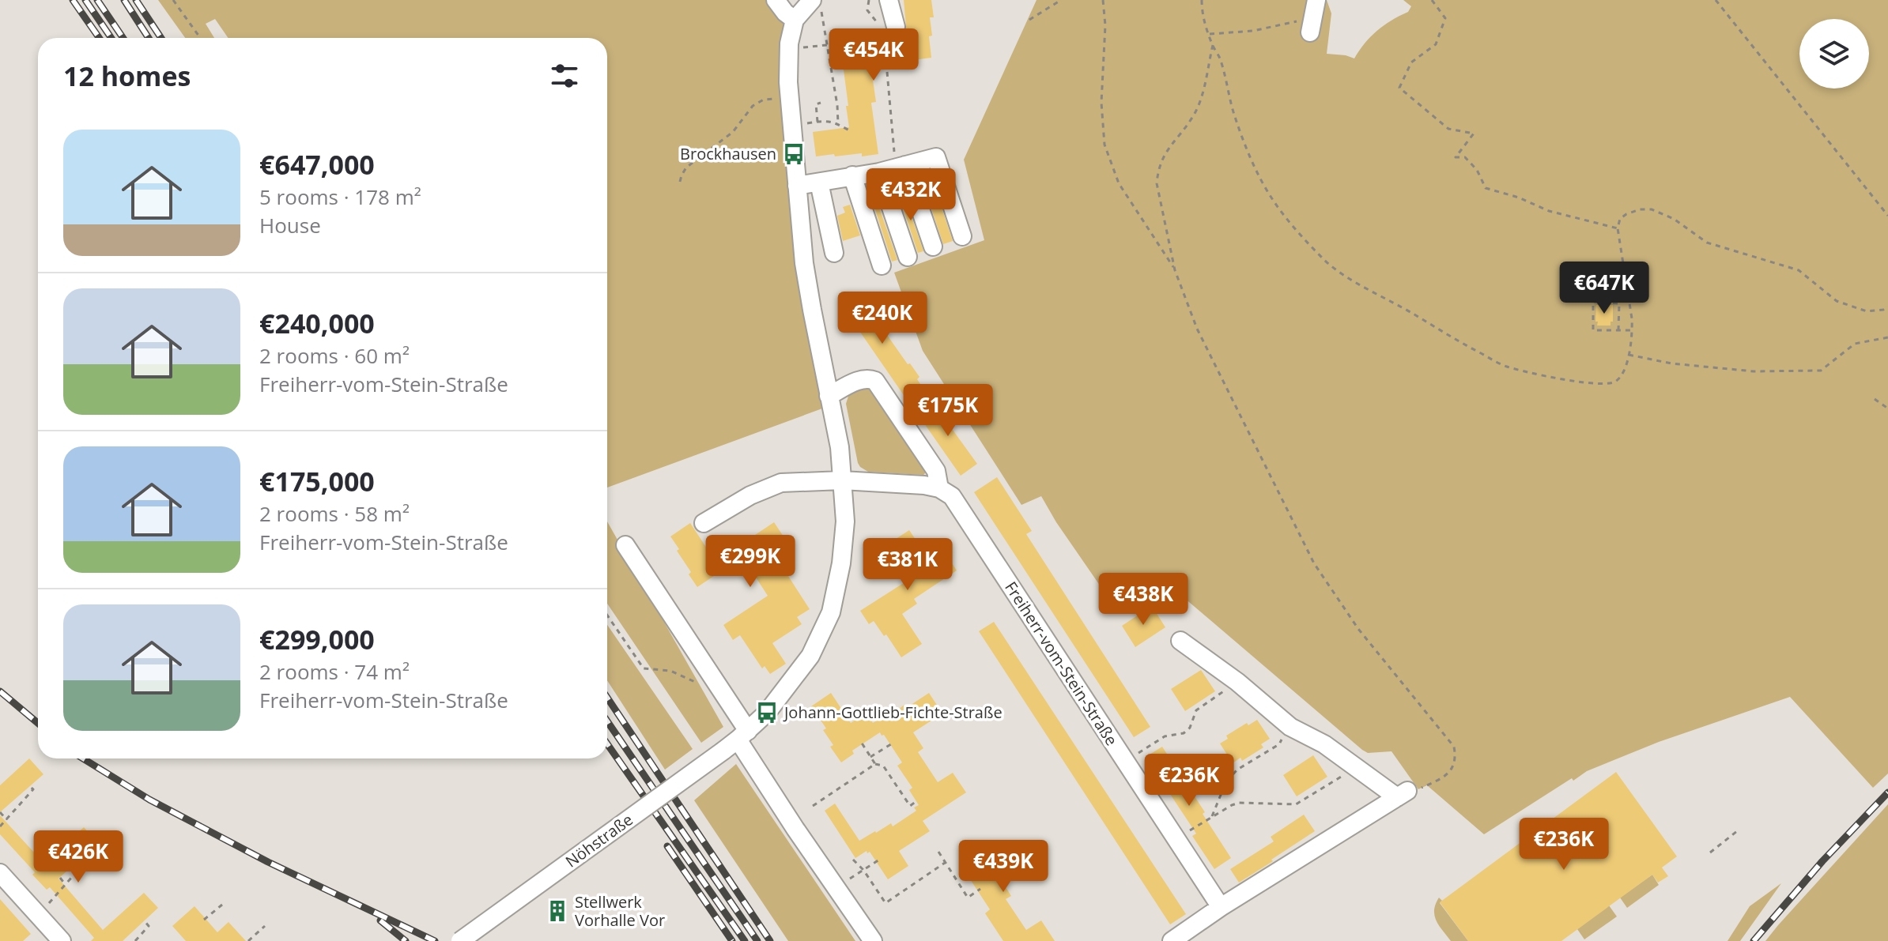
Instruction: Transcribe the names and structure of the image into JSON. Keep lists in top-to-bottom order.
{
  "streets": {
    "street": ["Freiherr-vom-Stein-Straße", "Nöhstraße"]
  },
  "places": {
    "bus stop": ["Brockhausen", "Johann-Gottlieb-Fichte-Straße"],
    "building": ["Stellwerk Vorhalle Vor"]
  },
  "page": {
    "price": [
      "€454K",
      "€432K",
      "€647K",
      "€240K",
      "€175K",
      "€299K",
      "€381K",
      "€438K",
      "€236K",
      "€236K",
      "€426K",
      "€439K"
    ],
    "heading": "12 homes",
    "list": [
      {
        "name": "€647,000",
        "note": "5 rooms · 178 m² · House"
      },
      {
        "name": "€240,000",
        "note": "2 rooms · 60 m² · Freiherr-vom-Stein-Straße"
      },
      {
        "name": "€175,000",
        "note": "2 rooms · 58 m² · Freiherr-vom-Stein-Straße"
      },
      {
        "name": "€299,000",
        "note": "2 rooms · 74 m² · Freiherr-vom-Stein-Straße"
      }
    ]
  }
}
